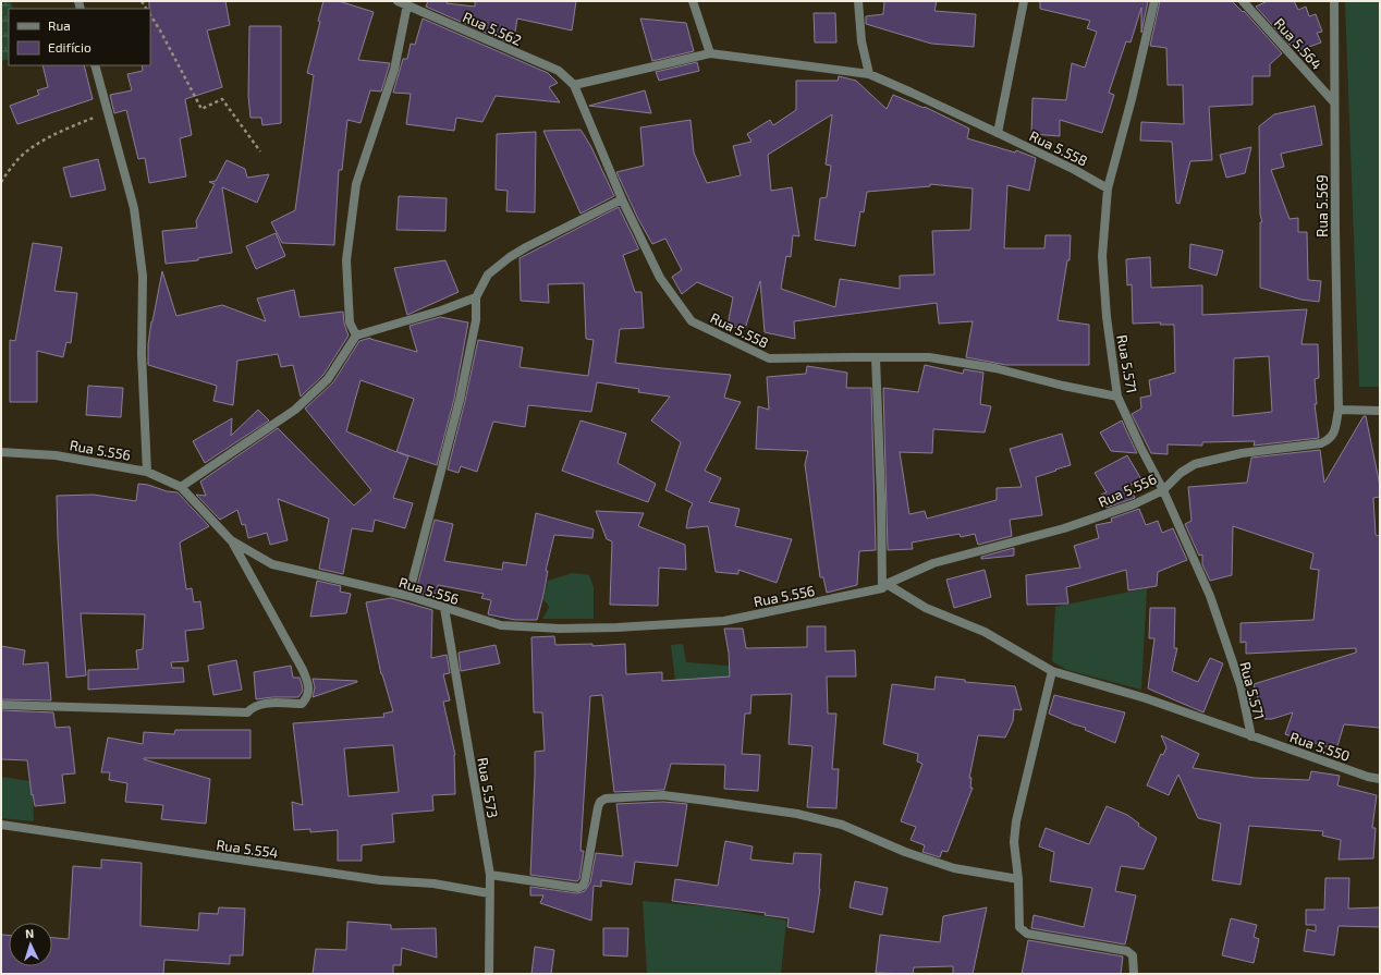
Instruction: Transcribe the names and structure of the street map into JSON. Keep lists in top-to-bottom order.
{
  "streets": {
    "street": [
      "Rua 5.562",
      "Rua 5.564",
      "Rua 5.558",
      "Rua 5.569",
      "Rua 5.571",
      "Rua 5.556",
      "Rua 5.550",
      "Rua 5.573",
      "Rua 5.554"
    ]
  },
  "crossings": [
    ["Rua 5.562", "Rua 5.558"],
    ["Rua 5.564", "Rua 5.569"],
    ["Rua 5.558", "Rua 5.571"],
    ["Rua 5.569", "Rua 5.556"],
    ["Rua 5.571", "Rua 5.556"],
    ["Rua 5.571", "Rua 5.550"],
    ["Rua 5.556", "Rua 5.550"],
    ["Rua 5.556", "Rua 5.573"],
    ["Rua 5.573", "Rua 5.554"]
  ],
  "legend": ["Rua", "Edifício"],
  "north": "top"
}
